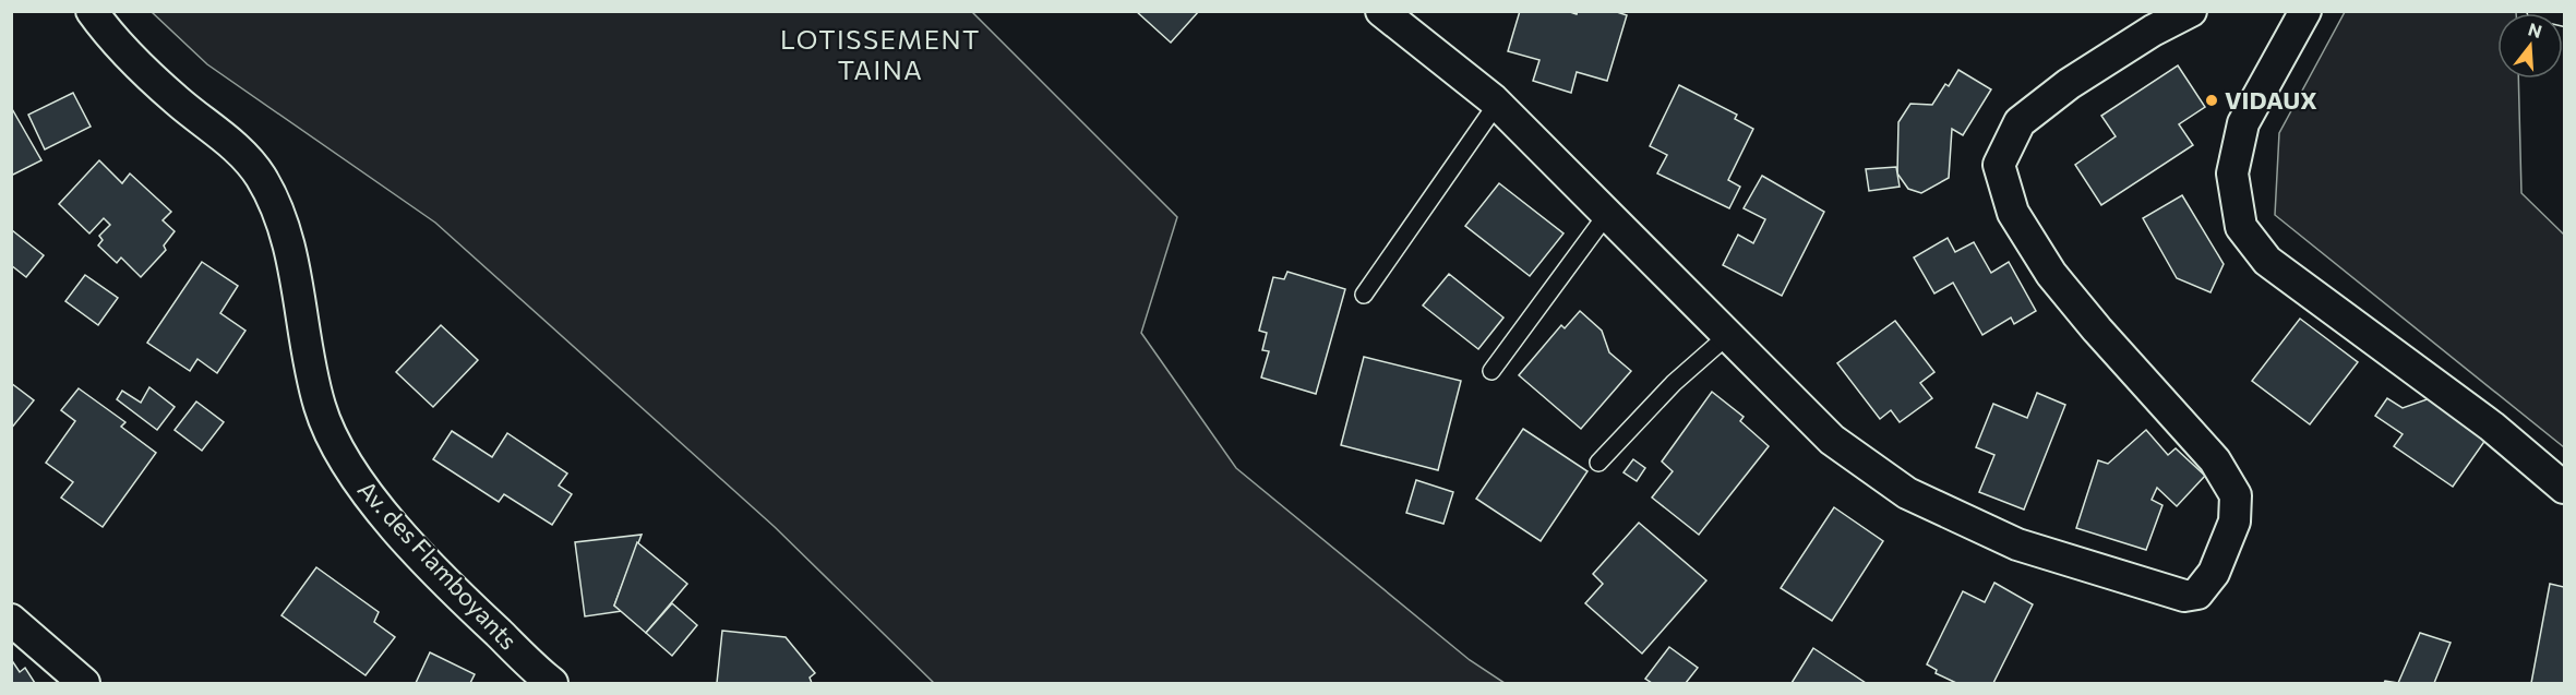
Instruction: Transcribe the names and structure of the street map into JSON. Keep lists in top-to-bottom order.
{
  "streets": {
    "street": ["Av. des Flamboyants"]
  },
  "districts": ["LOTISSEMENT TAINA"],
  "places": ["VIDAUX"],
  "north": "top"
}
